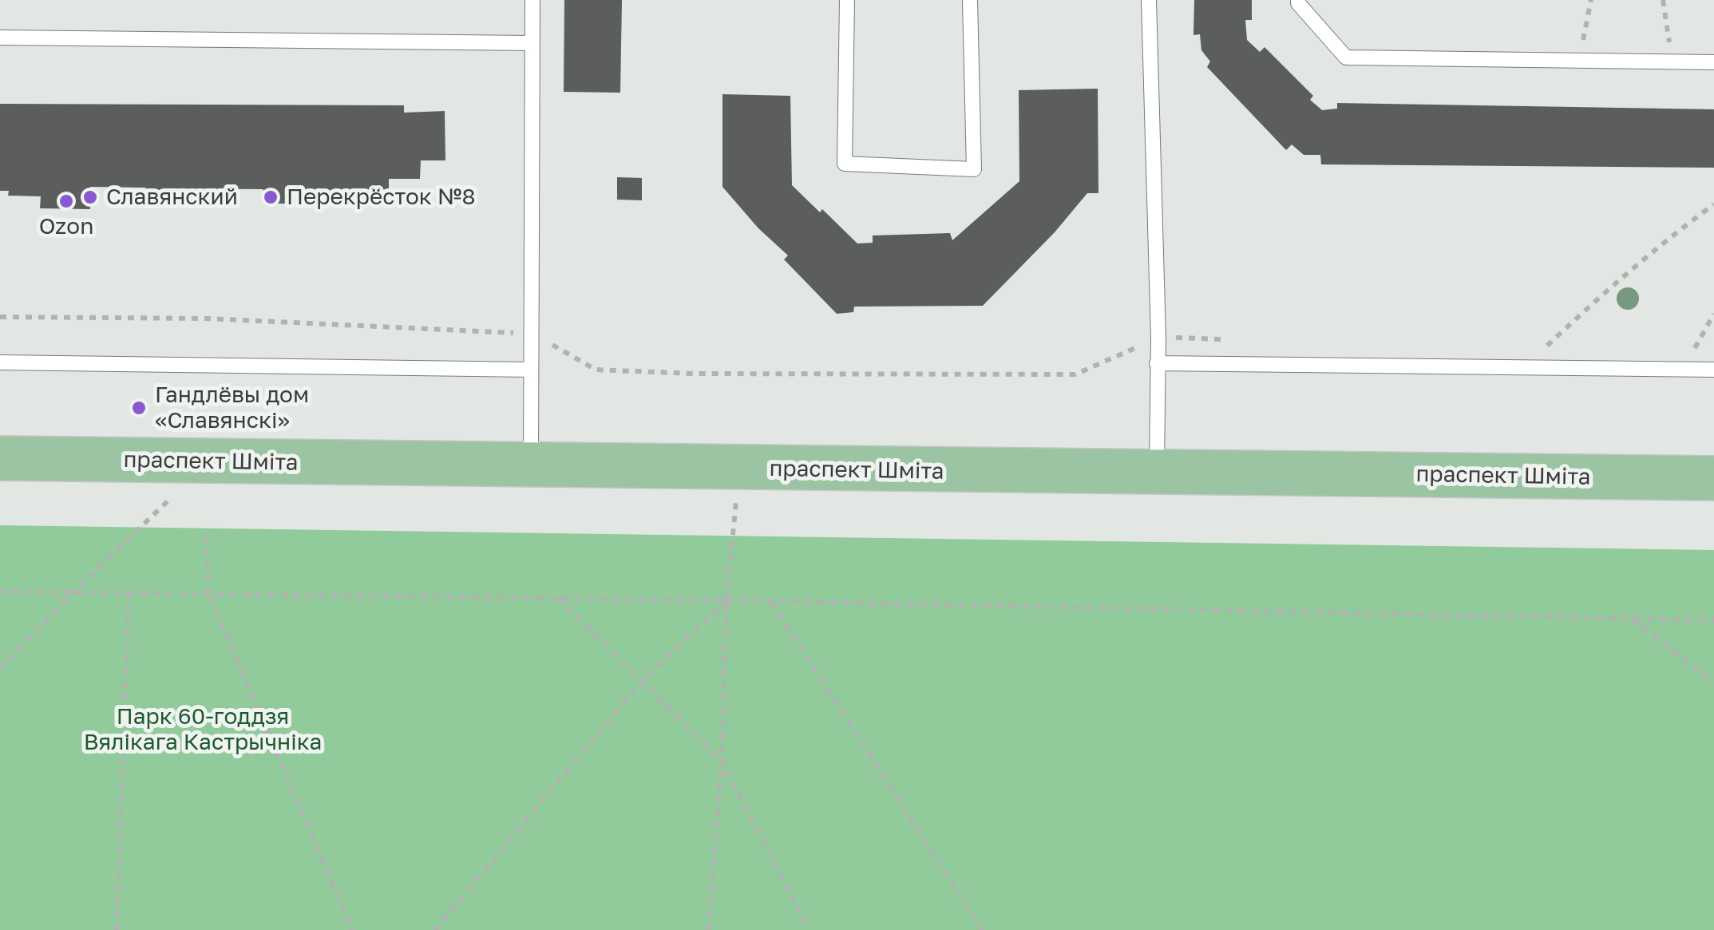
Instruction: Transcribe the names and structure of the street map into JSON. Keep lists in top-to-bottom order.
{
  "streets": {
    "main road": ["праспект Шміта"]
  },
  "parks": ["Парк 60-годдзя Вялікага Кастрычніка"],
  "places": [
    "Славянский",
    "Перекрёсток №8",
    "Ozon",
    "Гандлёвы дом «Славянскі»"
  ]
}
